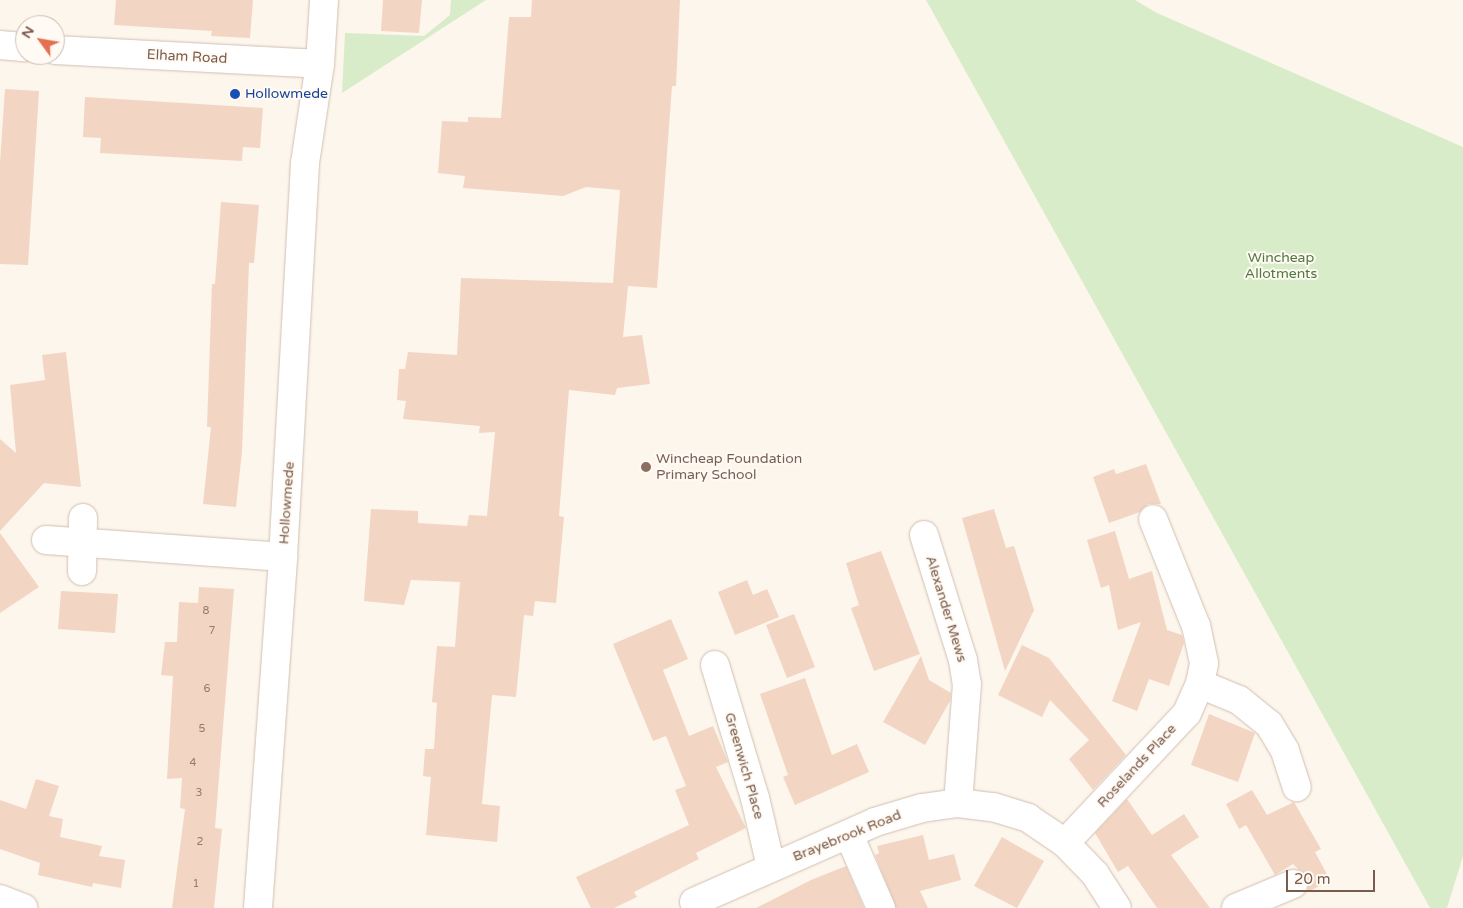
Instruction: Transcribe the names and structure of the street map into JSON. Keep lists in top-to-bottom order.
{
  "streets": {
    "street": [
      "Elham Road",
      "Hollowmede",
      "Alexander Mews",
      "Greenwich Place",
      "Roselands Place",
      "Brayebrook Road"
    ]
  },
  "crossings": [
    ["Elham Road", "Hollowmede"],
    ["Alexander Mews", "Brayebrook Road"],
    ["Greenwich Place", "Brayebrook Road"],
    ["Roselands Place", "Brayebrook Road"]
  ],
  "parks": ["Wincheap Allotments"],
  "places": ["Hollowmede", "Wincheap Foundation Primary School"],
  "house_numbers": [
    "8",
    "7",
    "6",
    "5",
    "4",
    "3",
    "2",
    "1"
  ],
  "scale_bar": "20 m",
  "north": "top left"
}
